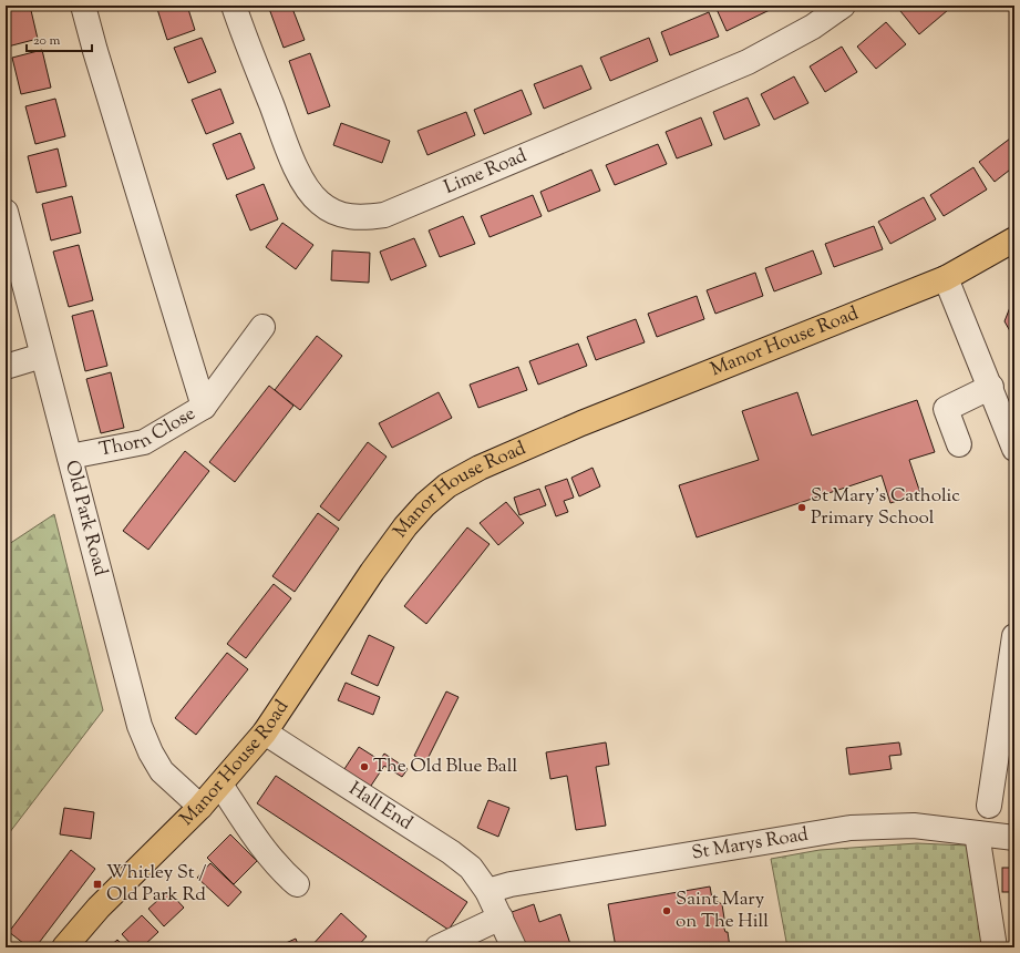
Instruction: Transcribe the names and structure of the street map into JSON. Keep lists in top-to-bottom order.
{
  "streets": {
    "main road": ["Manor House Road"],
    "street": [
      "Lime Road",
      "Thorn Close",
      "Old Park Road",
      "Hall End",
      "St Marys Road"
    ]
  },
  "crossings": [
    ["Manor House Road", "Old Park Road"],
    ["Manor House Road", "Hall End"],
    ["Thorn Close", "Old Park Road"],
    ["Hall End", "St Marys Road"]
  ],
  "places": {
    "other": ["St Mary's Catholic Primary School", "The Old Blue Ball", "Saint Mary on The Hill"],
    "transit": ["Whitley St / Old Park Rd"]
  },
  "scale_bar": "20 m"
}
